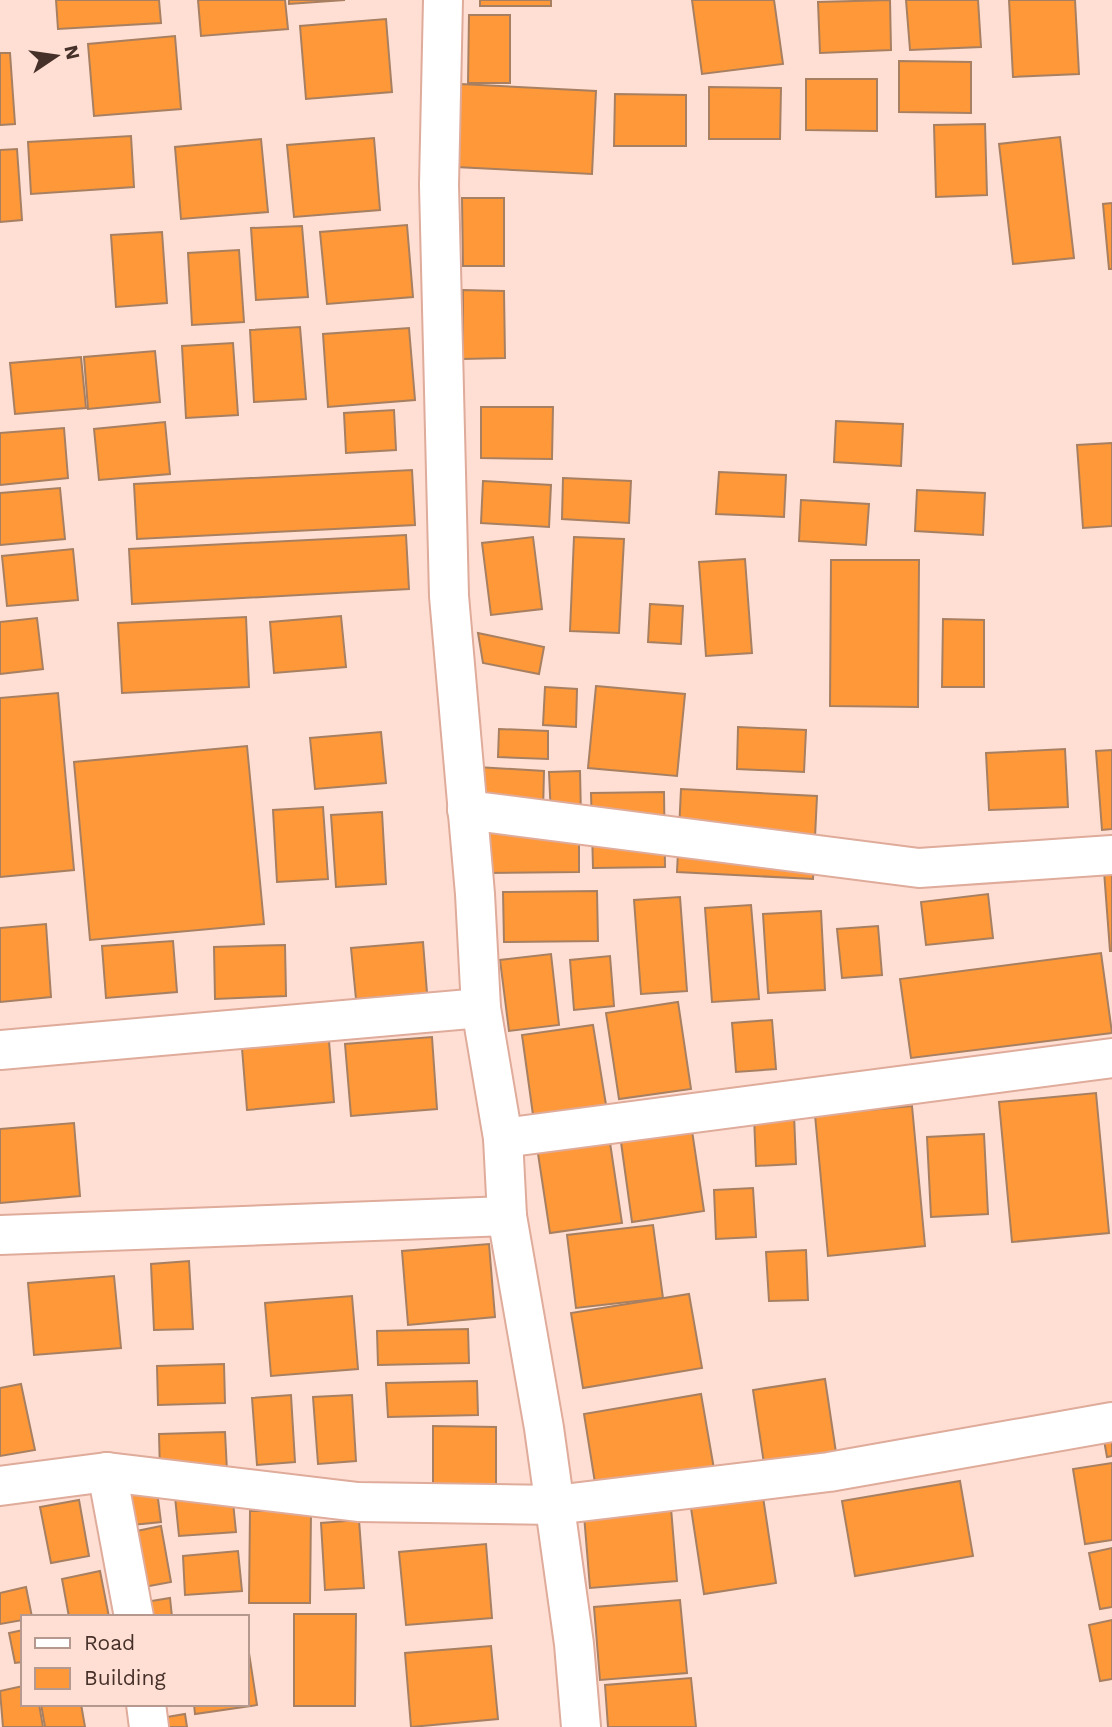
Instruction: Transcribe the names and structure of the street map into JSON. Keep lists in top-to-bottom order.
{
  "legend": ["Road", "Building"],
  "north": "right"
}
